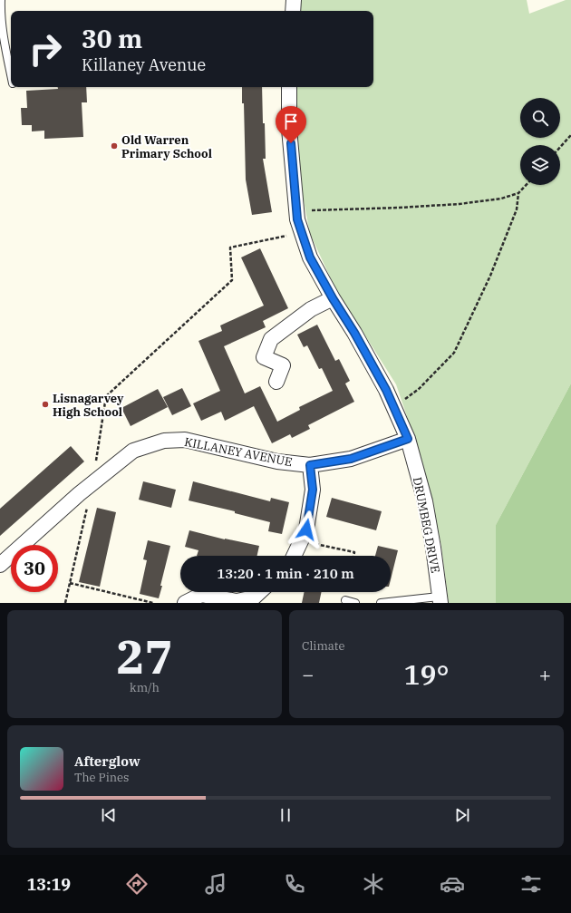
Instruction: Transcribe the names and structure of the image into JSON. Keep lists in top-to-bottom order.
{
  "streets": {
    "street": ["KILLANEY AVENUE", "DRUMBEG DRIVE"]
  },
  "crossings": [
    ["KILLANEY AVENUE", "DRUMBEG DRIVE"]
  ],
  "places": ["Old Warren Primary School", "Lisnagarvey High School"],
  "page": {
    "turn": ["30 m", "Killaney Avenue"],
    "limit": "30",
    "trip": "13:20 · 1 min · 210 m",
    "tile": [
      ["27", "km/h"],
      "Climate"
    ],
    "heat": ["−", "19°", "+"],
    "song": ["Afterglow", "The Pines"],
    "tabs": "13:19"
  }
}
